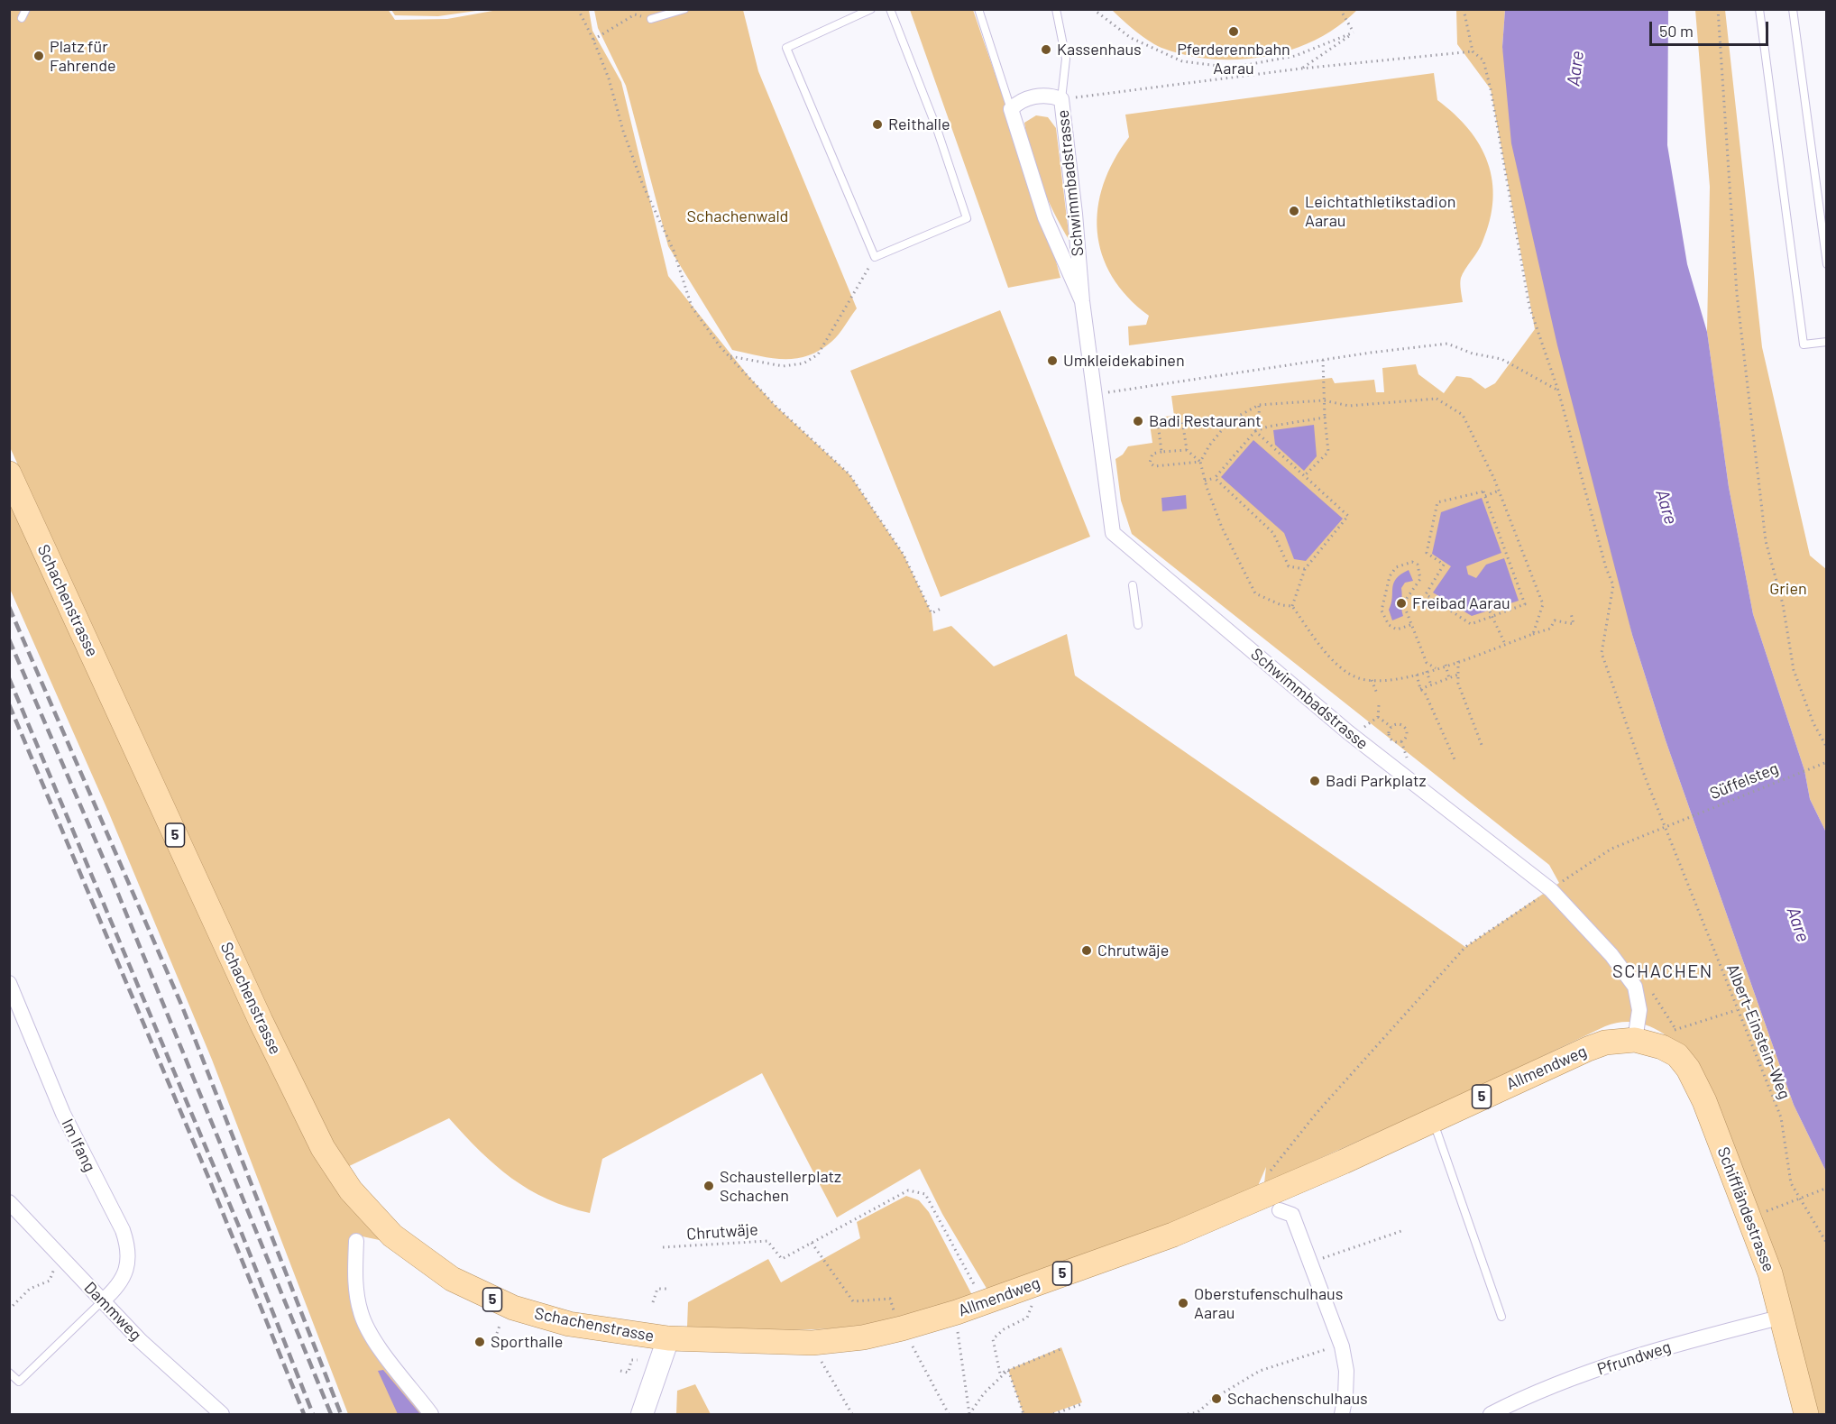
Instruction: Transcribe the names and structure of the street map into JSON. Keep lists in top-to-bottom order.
{
  "streets": {
    "main road": [
      "Schachenstrasse",
      "5",
      "Allmendweg",
      "Schiffländestrasse"
    ],
    "street": [
      "Schwimmbadstrasse",
      "Im Ifang",
      "Dammweg",
      "Pfrundweg"
    ],
    "path": ["Süffelsteg", "Albert-Einstein-Weg", "Chrutwäje"]
  },
  "crossings": [
    ["Schwimmbadstrasse", "Süffelsteg"],
    ["Schwimmbadstrasse", "Allmendweg"],
    ["Schwimmbadstrasse", "Schiffländestrasse"],
    ["Schachenstrasse", "Allmendweg"],
    ["Süffelsteg", "Albert-Einstein-Weg"],
    ["Süffelsteg", "Allmendweg"],
    ["Allmendweg", "Schiffländestrasse"],
    ["Allmendweg", "Chrutwäje"],
    ["Im Ifang", "Dammweg"],
    ["Schiffländestrasse", "Pfrundweg"]
  ],
  "districts": ["SCHACHEN"],
  "water": ["Aare"],
  "parks": ["Schachenwald", "Grien"],
  "places": [
    "Pferderennbahn Aarau",
    "Kassenhaus",
    "Platz für Fahrende",
    "Reithalle",
    "Leichtathletikstadion Aarau",
    "Umkleidekabinen",
    "Badi Restaurant",
    "Freibad Aarau",
    "Badi Parkplatz",
    "Chrutwäje",
    "Schaustellerplatz Schachen",
    "Oberstufenschulhaus Aarau",
    "Sporthalle",
    "Schachenschulhaus"
  ],
  "scale_bar": "50 m"
}
